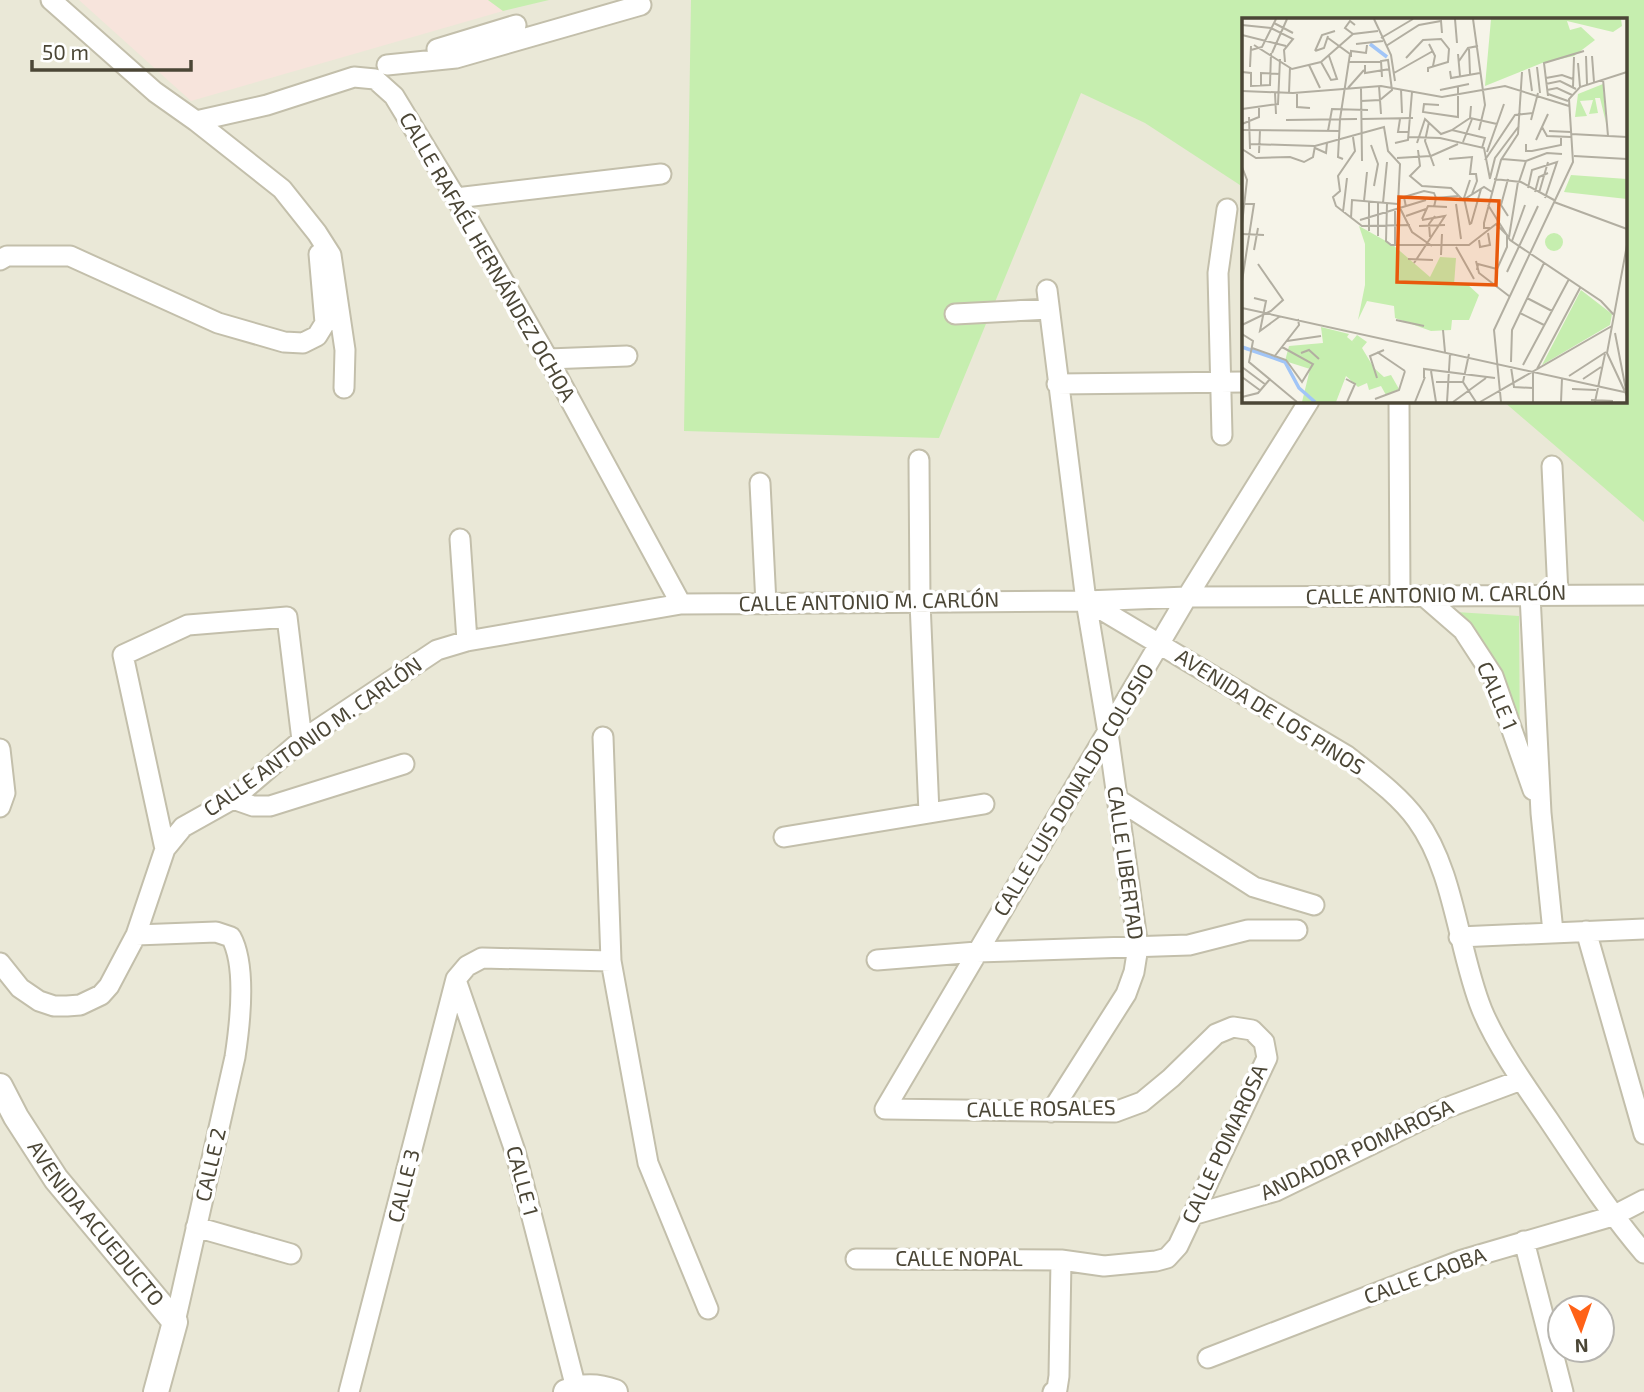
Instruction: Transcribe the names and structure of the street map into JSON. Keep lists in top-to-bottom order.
{
  "streets": {
    "street": [
      "CALLE RAFAÉL HERNÁNDEZ OCHOA",
      "CALLE ANTONIO M. CARLÓN",
      "CALLE 1",
      "AVENIDA DE LOS PINOS",
      "CALLE LUIS DONALDO COLOSIO",
      "CALLE LIBERTAD",
      "CALLE ROSALES",
      "CALLE POMAROSA",
      "ANDADOR POMAROSA",
      "CALLE 2",
      "CALLE 3",
      "AVENIDA ACUEDUCTO",
      "CALLE NOPAL",
      "CALLE CAOBA"
    ]
  },
  "crossings": [
    ["CALLE RAFAÉL HERNÁNDEZ OCHOA", "CALLE ANTONIO M. CARLÓN"],
    ["CALLE ANTONIO M. CARLÓN", "CALLE 1"],
    ["CALLE ANTONIO M. CARLÓN", "AVENIDA DE LOS PINOS"],
    ["CALLE ANTONIO M. CARLÓN", "CALLE LUIS DONALDO COLOSIO"],
    ["CALLE ANTONIO M. CARLÓN", "CALLE LIBERTAD"],
    ["CALLE ANTONIO M. CARLÓN", "CALLE 2"],
    ["CALLE 1", "CALLE 3"],
    ["AVENIDA DE LOS PINOS", "CALLE LUIS DONALDO COLOSIO"],
    ["AVENIDA DE LOS PINOS", "CALLE LIBERTAD"],
    ["AVENIDA DE LOS PINOS", "ANDADOR POMAROSA"],
    ["AVENIDA DE LOS PINOS", "CALLE CAOBA"],
    ["CALLE LUIS DONALDO COLOSIO", "CALLE LIBERTAD"],
    ["CALLE LUIS DONALDO COLOSIO", "CALLE ROSALES"],
    ["CALLE LIBERTAD", "CALLE ROSALES"],
    ["CALLE ROSALES", "CALLE POMAROSA"],
    ["CALLE POMAROSA", "ANDADOR POMAROSA"],
    ["CALLE POMAROSA", "CALLE NOPAL"],
    ["CALLE 2", "AVENIDA ACUEDUCTO"]
  ],
  "scale_bar": "50 m",
  "north": "bottom"
}
